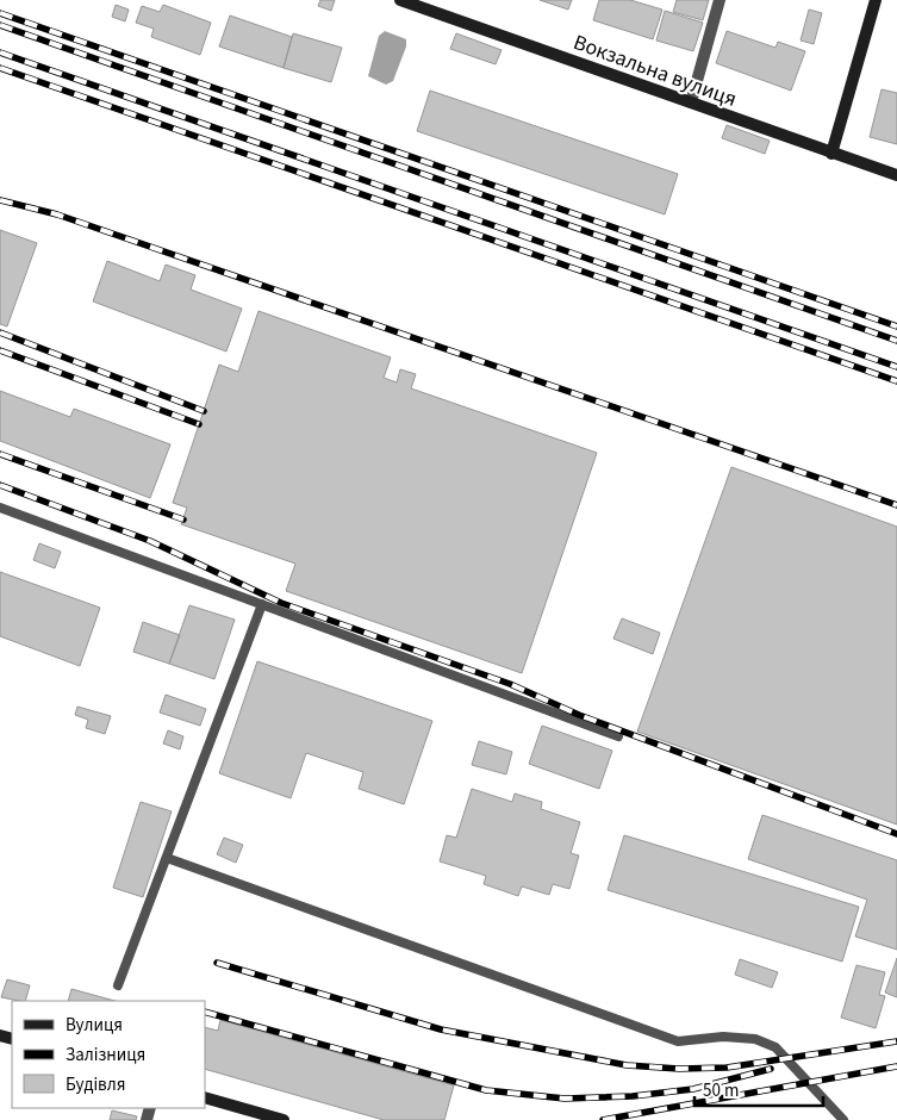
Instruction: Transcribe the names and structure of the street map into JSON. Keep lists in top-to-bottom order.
{
  "streets": {
    "street": ["Вокзальна вулиця"]
  },
  "legend": ["Вулиця", "Залізниця", "Будівля"],
  "scale_bar": "50 m"
}
